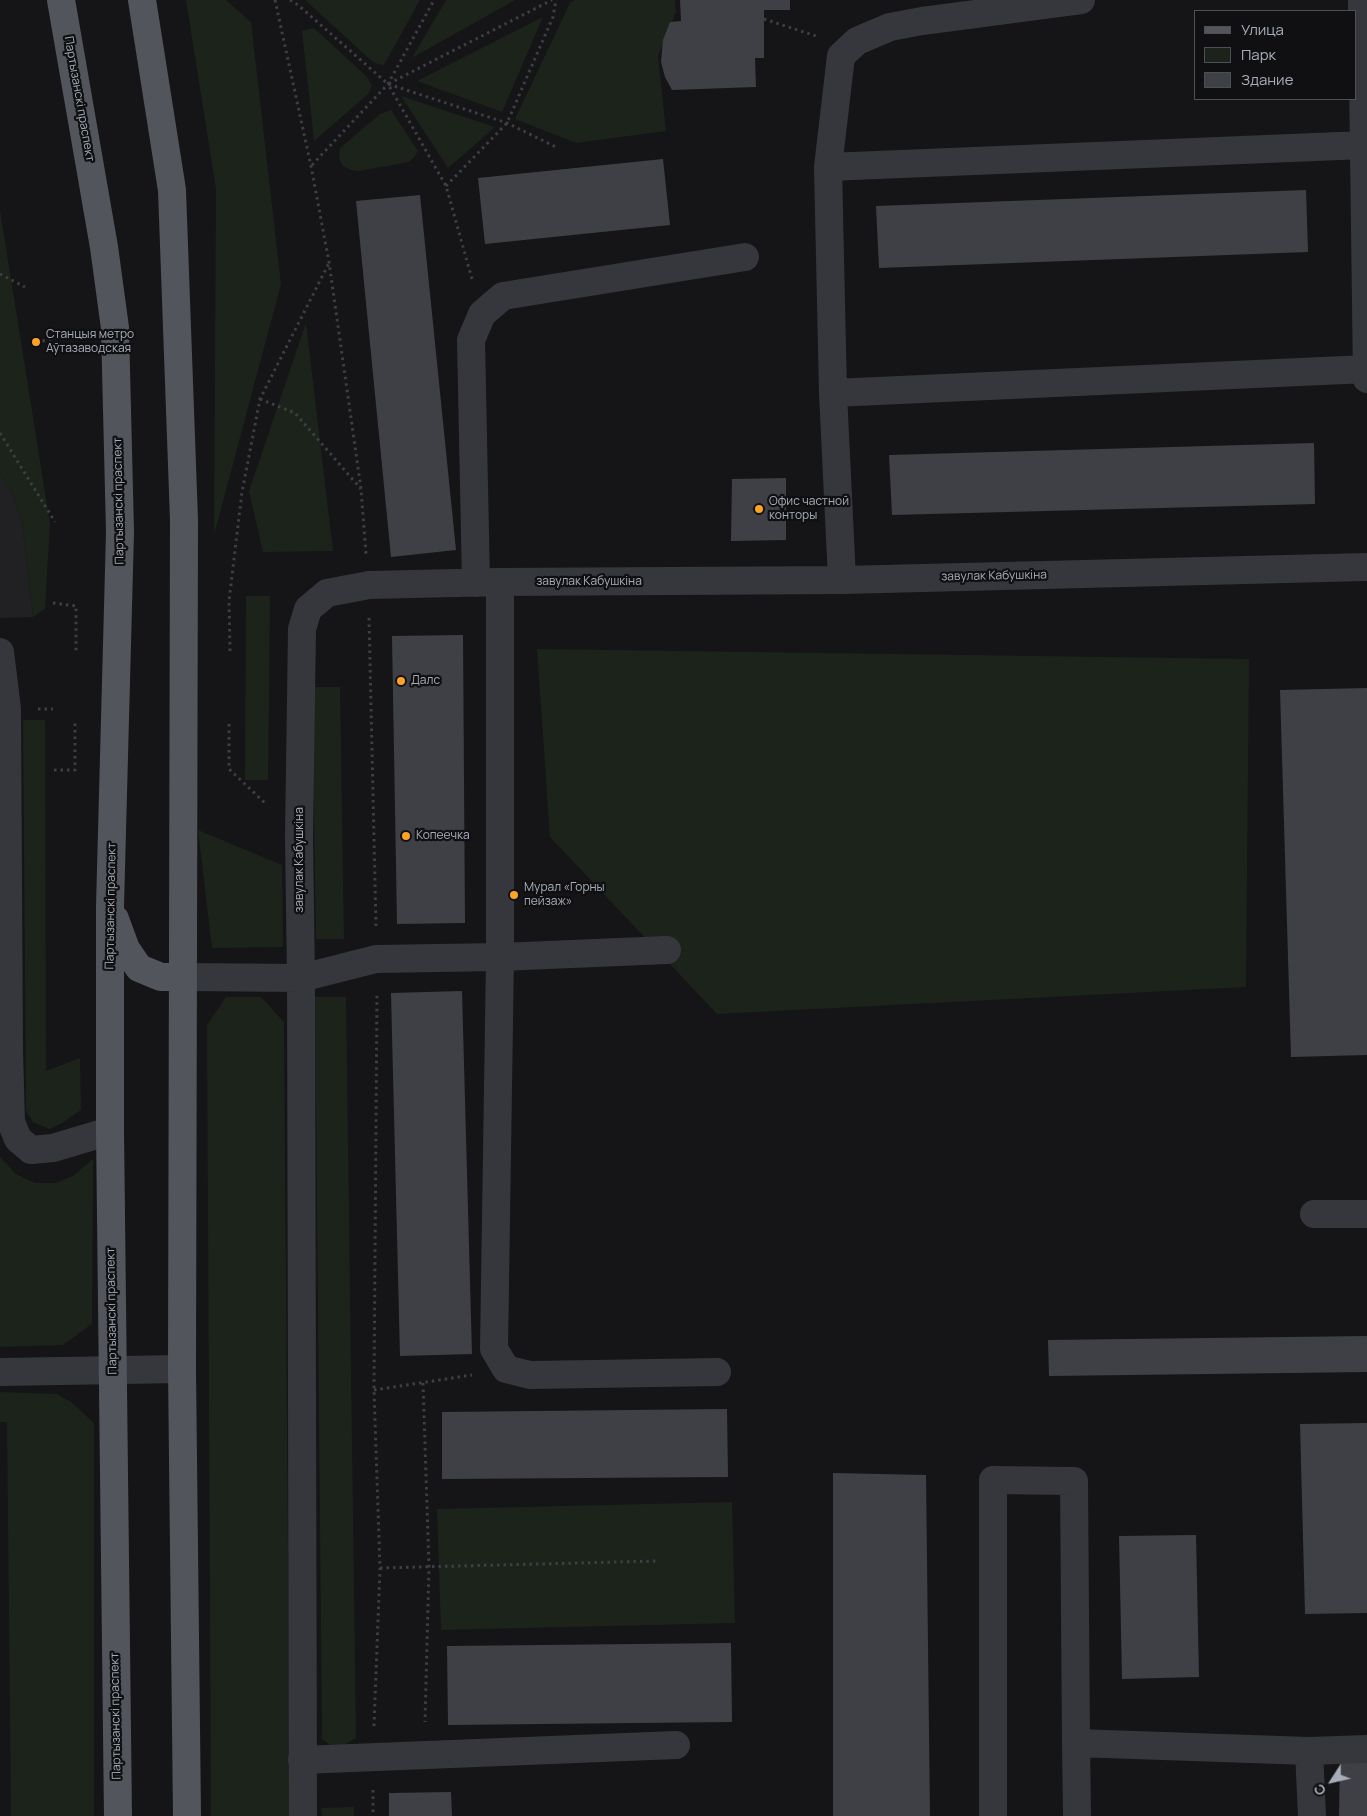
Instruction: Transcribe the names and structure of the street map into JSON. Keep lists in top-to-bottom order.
{
  "streets": {
    "main road": ["Партызанскі праспект"],
    "street": ["завулак Кабушкіна"]
  },
  "places": [
    "Станцыя метро Аўтазаводская",
    "Офис частной конторы",
    "Далс",
    "Копеечка",
    "Мурал «Горны пейзаж»"
  ],
  "legend": ["Улица", "Парк", "Здание"],
  "north": "bottom left"
}
